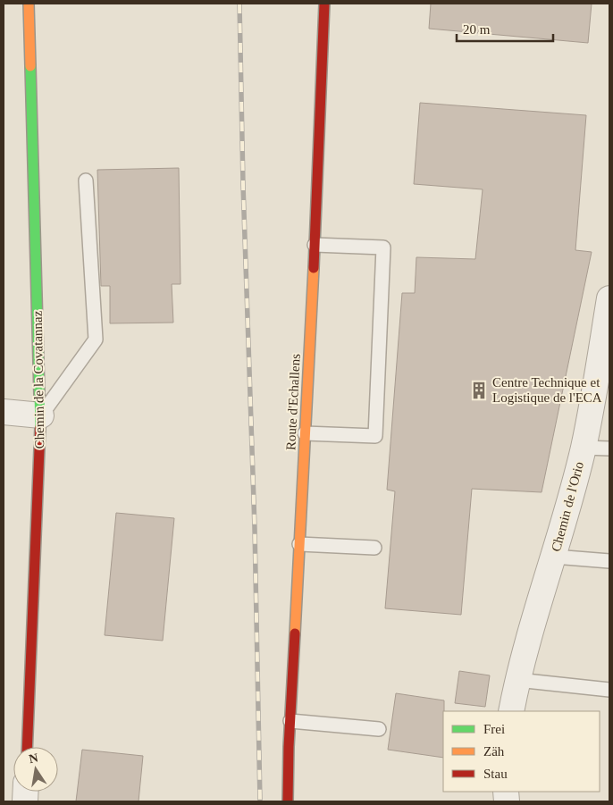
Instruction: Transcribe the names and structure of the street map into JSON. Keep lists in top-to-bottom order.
{
  "streets": {
    "main road": ["Chemin de la Covatannaz", "Route d'Echallens"],
    "street": ["Chemin de l'Orio"]
  },
  "places": {
    "building": ["Centre Technique et Logistique de l'ECA"]
  },
  "legend": ["Frei", "Zäh", "Stau"],
  "scale_bar": "20 m",
  "north": "top"
}
